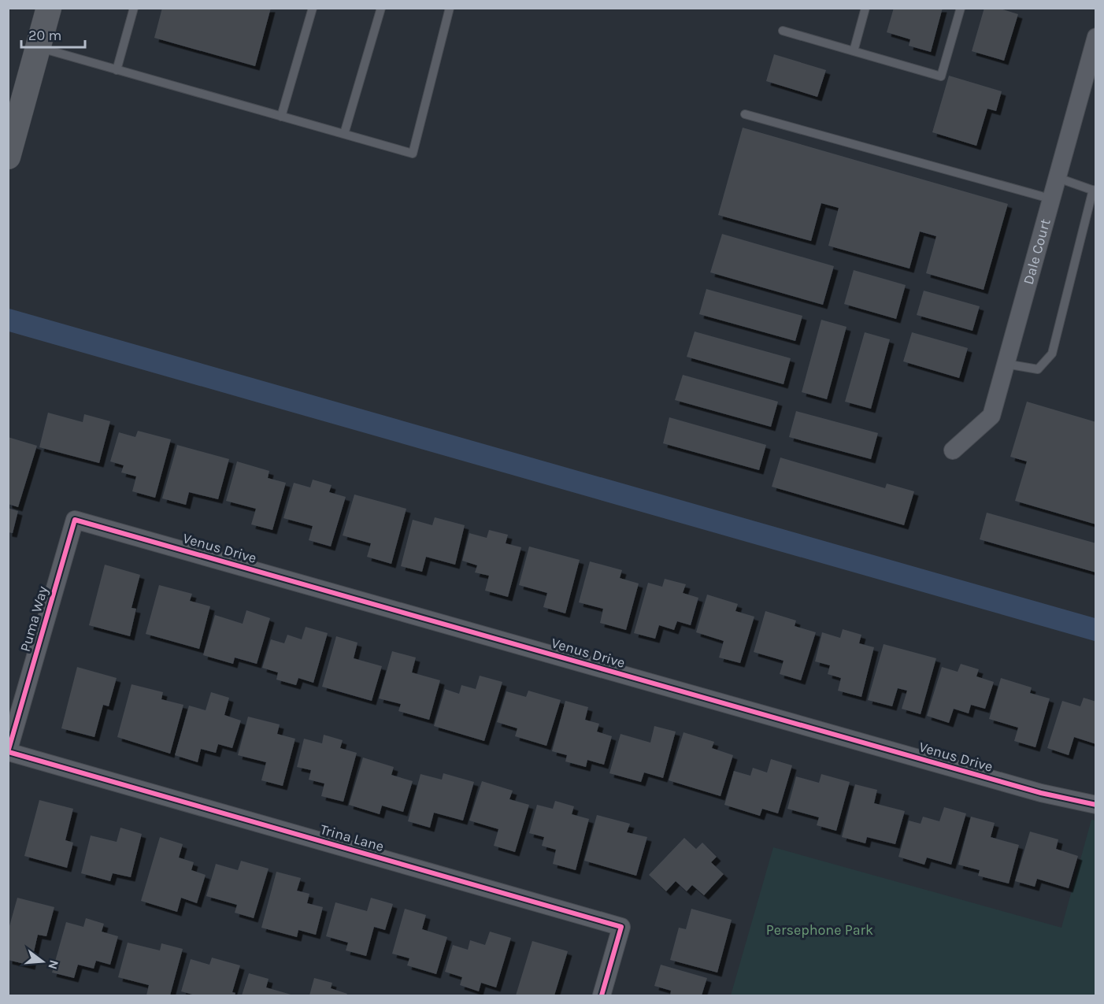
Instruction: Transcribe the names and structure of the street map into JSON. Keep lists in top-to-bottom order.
{
  "streets": {
    "street": [
      "Dale Court",
      "Venus Drive",
      "Puma Way",
      "Trina Lane"
    ]
  },
  "crossings": [
    ["Venus Drive", "Puma Way"],
    ["Puma Way", "Trina Lane"]
  ],
  "parks": ["Persephone Park"],
  "scale_bar": "20 m",
  "north": "right"
}
